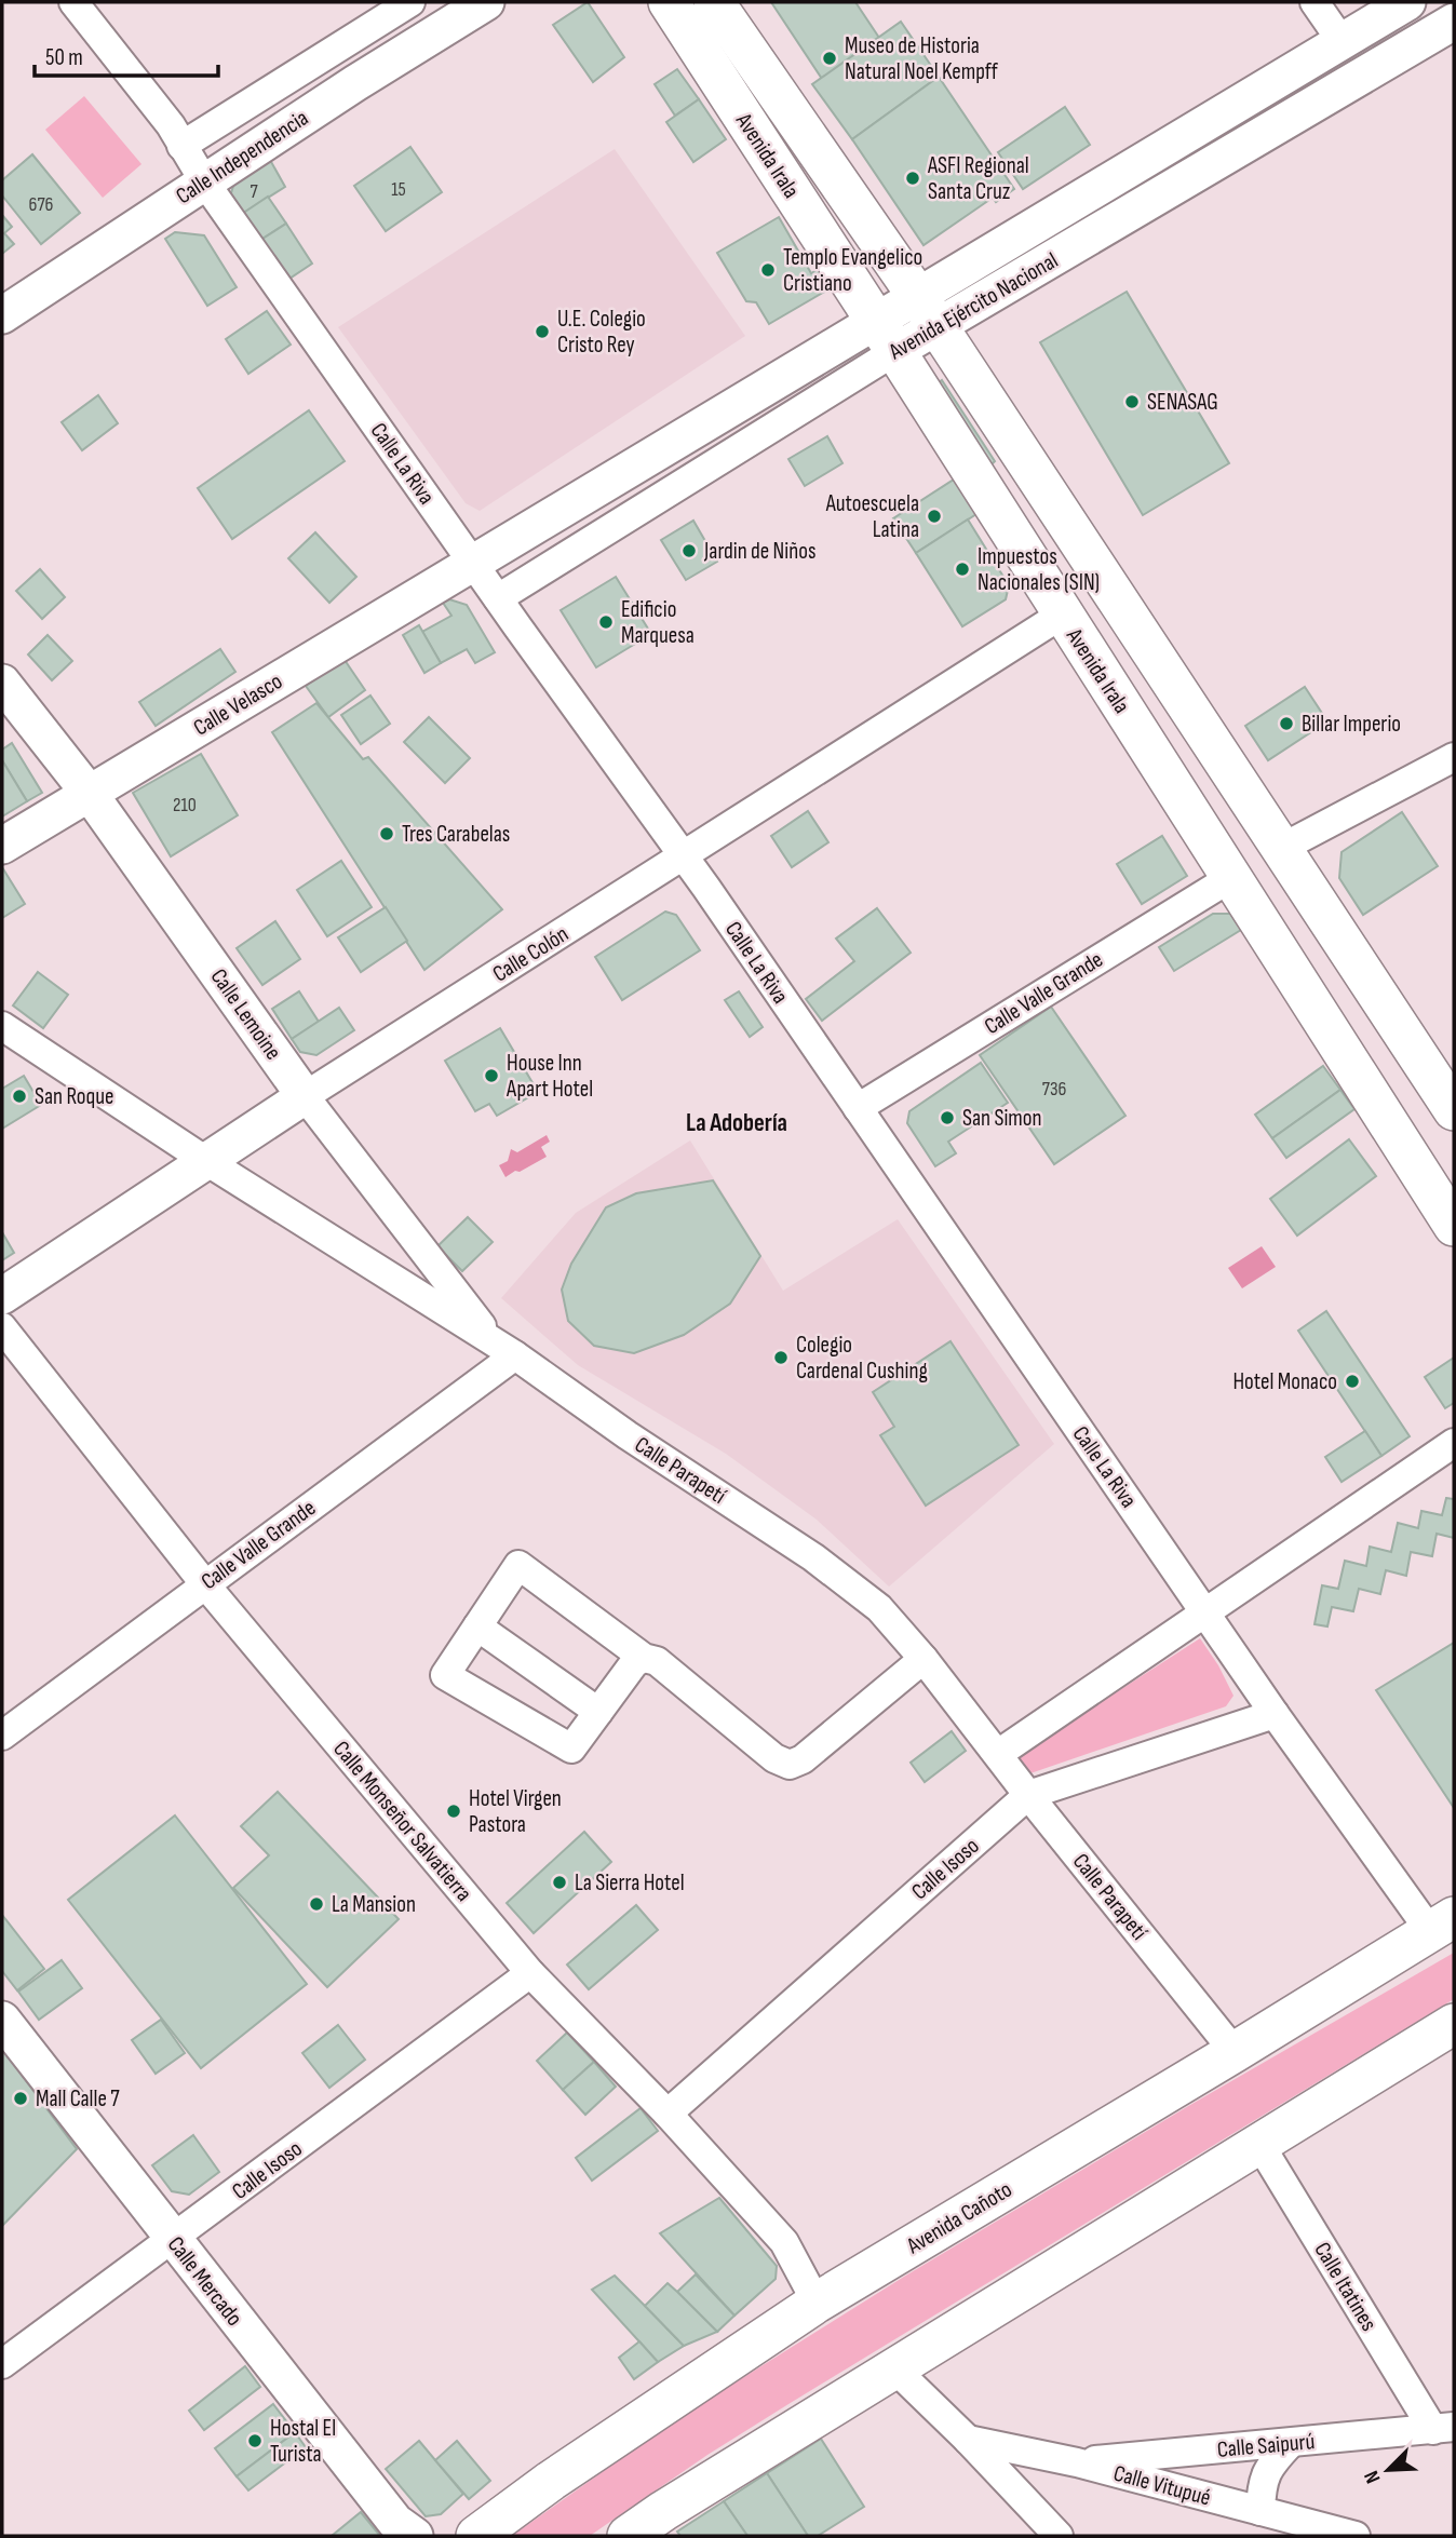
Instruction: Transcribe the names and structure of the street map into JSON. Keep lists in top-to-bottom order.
{
  "streets": {
    "main road": ["Avenida Irala", "Avenida Cañoto"],
    "street": [
      "Calle Independencia",
      "Avenida Ejército Nacional",
      "Calle La Riva",
      "Calle Velasco",
      "Calle Colón",
      "Calle Valle Grande",
      "Calle Lemoine",
      "Calle Parapetí",
      "Calle Monseñor Salvatierra",
      "Calle Isoso",
      "Calle Mercado",
      "Calle Itatines",
      "Calle Saipurú",
      "Calle Vitupué"
    ]
  },
  "crossings": [
    ["Avenida Irala", "Avenida Ejército Nacional"],
    ["Avenida Irala", "Calle Colón"],
    ["Avenida Irala", "Calle Valle Grande"],
    ["Calle Independencia", "Calle La Riva"],
    ["Avenida Ejército Nacional", "Calle La Riva"],
    ["Avenida Ejército Nacional", "Calle Velasco"],
    ["Calle La Riva", "Calle Velasco"],
    ["Calle La Riva", "Calle Colón"],
    ["Calle La Riva", "Calle Valle Grande"],
    ["Calle La Riva", "Calle Isoso"],
    ["Calle La Riva", "Avenida Cañoto"],
    ["Calle Velasco", "Calle Lemoine"],
    ["Calle Colón", "Calle Lemoine"],
    ["Calle Colón", "Calle Parapetí"],
    ["Calle Valle Grande", "Calle Lemoine"],
    ["Calle Valle Grande", "Calle Parapetí"],
    ["Calle Valle Grande", "Calle Monseñor Salvatierra"],
    ["Calle Lemoine", "Calle Parapetí"],
    ["Calle Parapetí", "Calle Isoso"],
    ["Calle Parapetí", "Avenida Cañoto"],
    ["Calle Monseñor Salvatierra", "Calle Isoso"],
    ["Calle Monseñor Salvatierra", "Avenida Cañoto"],
    ["Calle Isoso", "Calle Mercado"],
    ["Calle Itatines", "Calle Saipurú"],
    ["Calle Saipurú", "Calle Vitupué"]
  ],
  "districts": ["La Adobería"],
  "places": [
    "Museo de Historia Natural Noel Kempff",
    "ASFI Regional Santa Cruz",
    "Templo Evangelico Cristiano",
    "U.E. Colegio Cristo Rey",
    "SENASAG",
    "Autoescuela Latina",
    "Jardin de Niños",
    "Impuestos Nacionales (SIN)",
    "Edificio Marquesa",
    "Billar Imperio",
    "Tres Carabelas",
    "House Inn Apart Hotel",
    "San Roque",
    "San Simon",
    "Colegio Cardenal Cushing",
    "Hotel Monaco",
    "Hotel Virgen Pastora",
    "La Sierra Hotel",
    "La Mansion",
    "Mall Calle 7",
    "Hostal El Turista"
  ],
  "house_numbers": [
    "15",
    "7",
    "676",
    "210",
    "736"
  ],
  "scale_bar": "50 m",
  "north": "bottom left"
}
